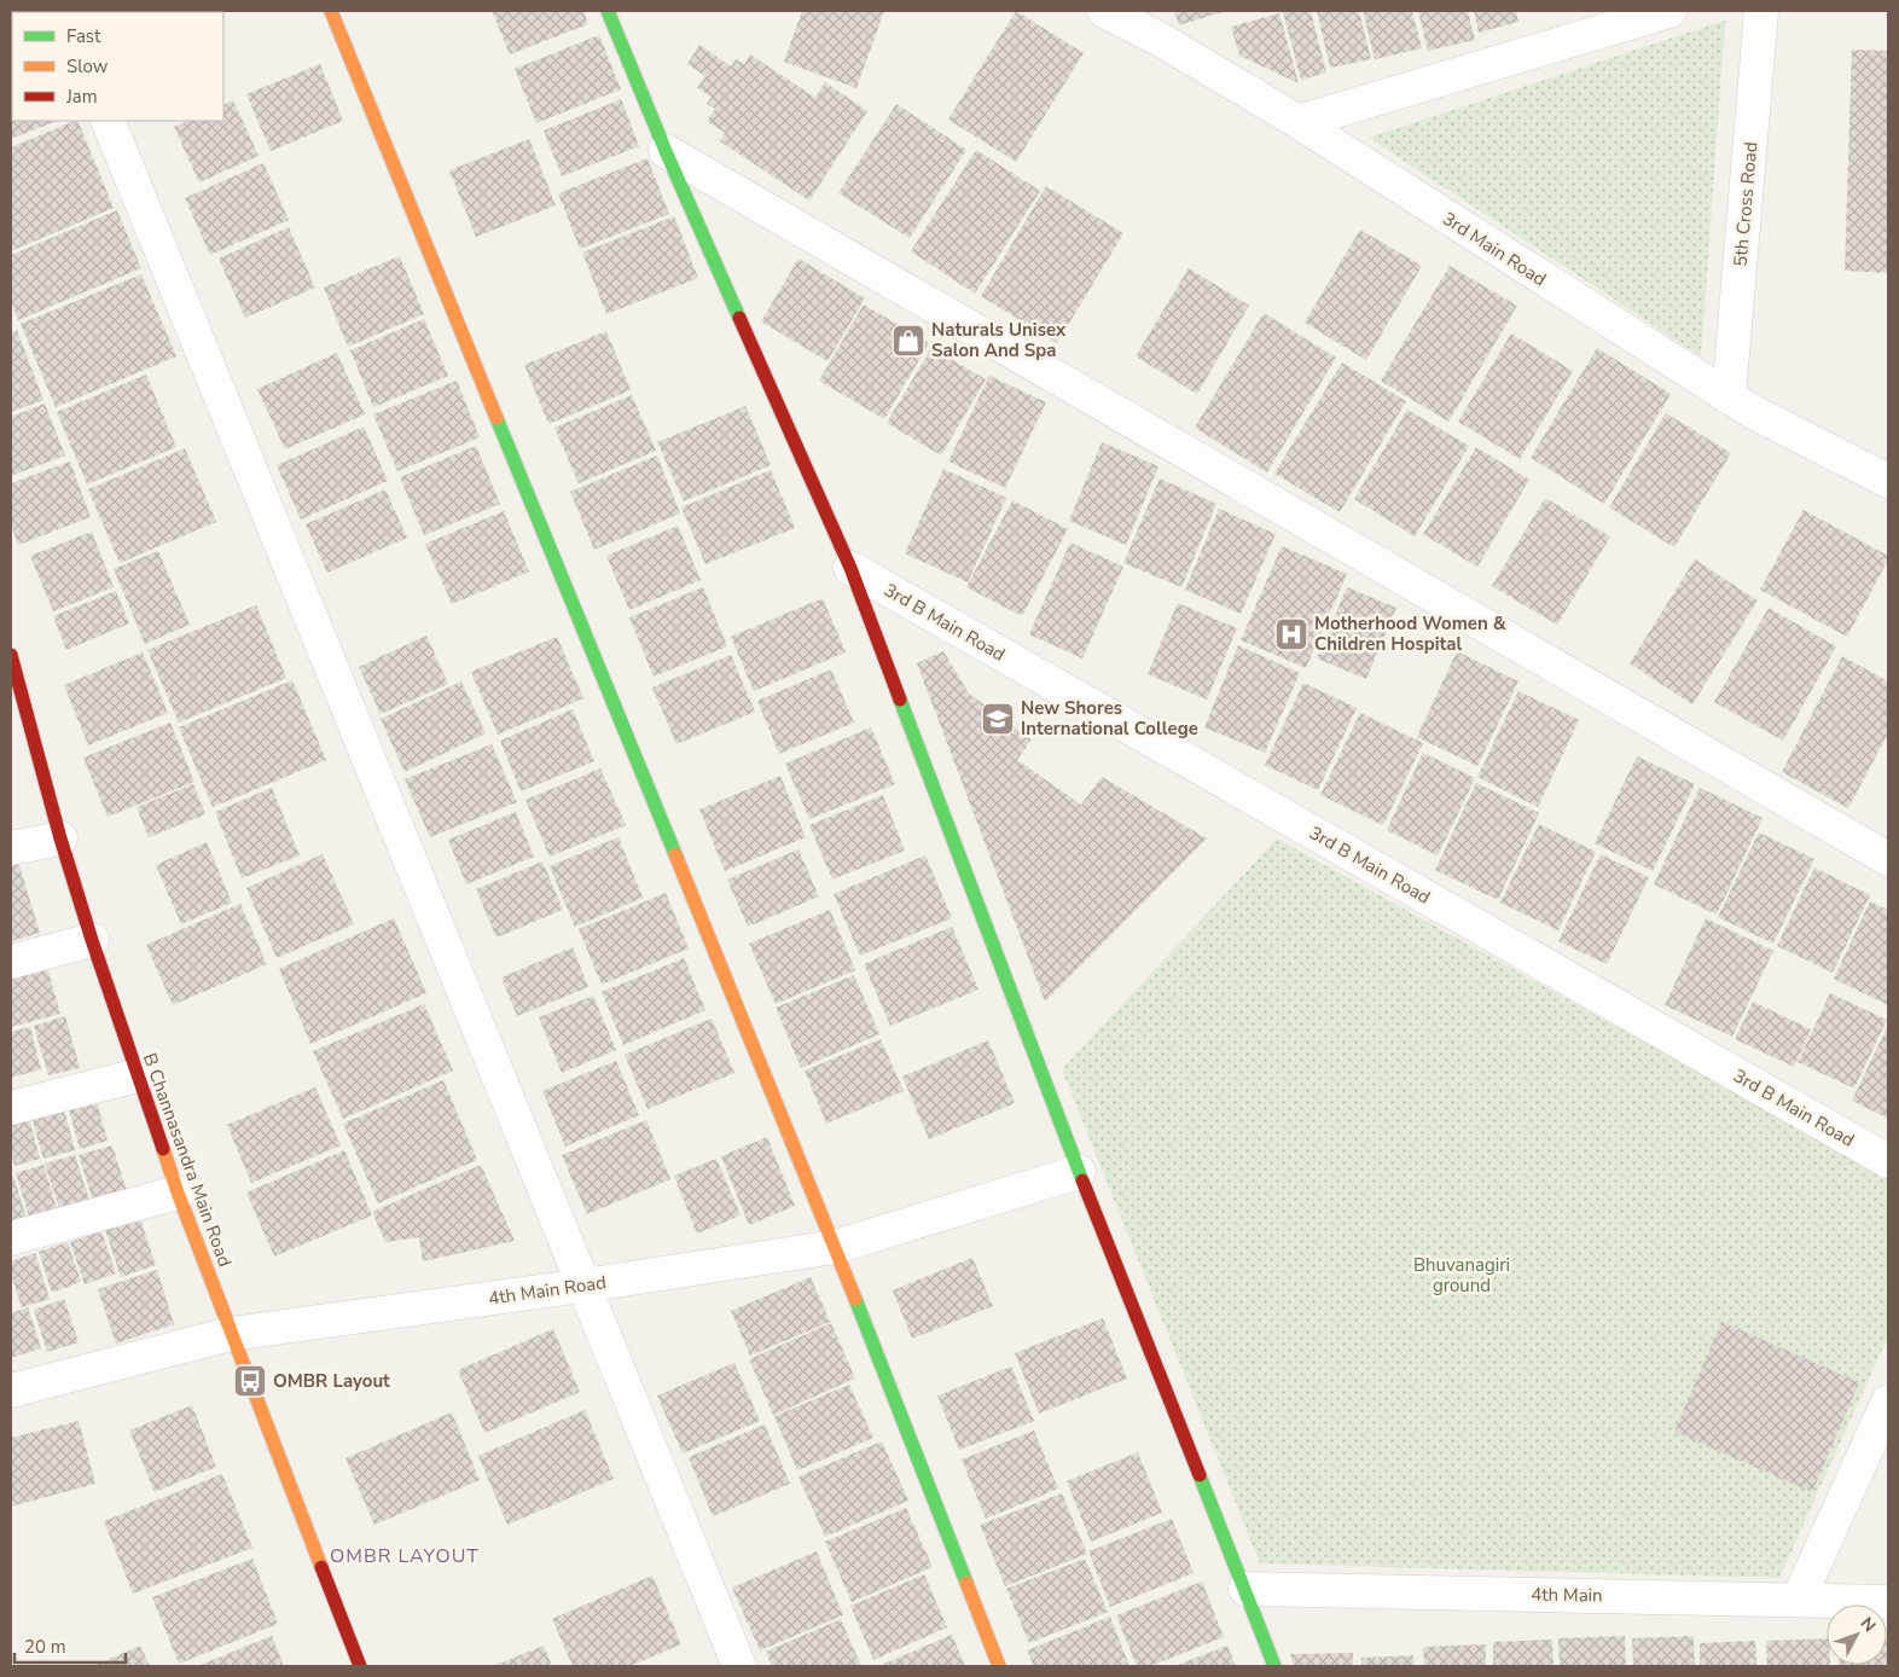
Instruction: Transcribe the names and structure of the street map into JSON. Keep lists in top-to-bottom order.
{
  "streets": {
    "street": [
      "5th Cross Road",
      "3rd Main Road",
      "3rd B Main Road",
      "B Channasandra Main Road",
      "4th Main Road",
      "4th Main"
    ]
  },
  "crossings": [
    ["5th Cross Road", "3rd Main Road"],
    ["B Channasandra Main Road", "4th Main Road"]
  ],
  "districts": ["OMBR LAYOUT"],
  "parks": ["Bhuvanagiri ground"],
  "places": {
    "shop": ["Naturals Unisex Salon And Spa"],
    "hospital": ["Motherhood Women & Children Hospital"],
    "school or university": ["New Shores International College"],
    "bus stop": ["OMBR Layout"]
  },
  "legend": ["Fast", "Slow", "Jam"],
  "scale_bar": "20 m",
  "north": "top right"
}
